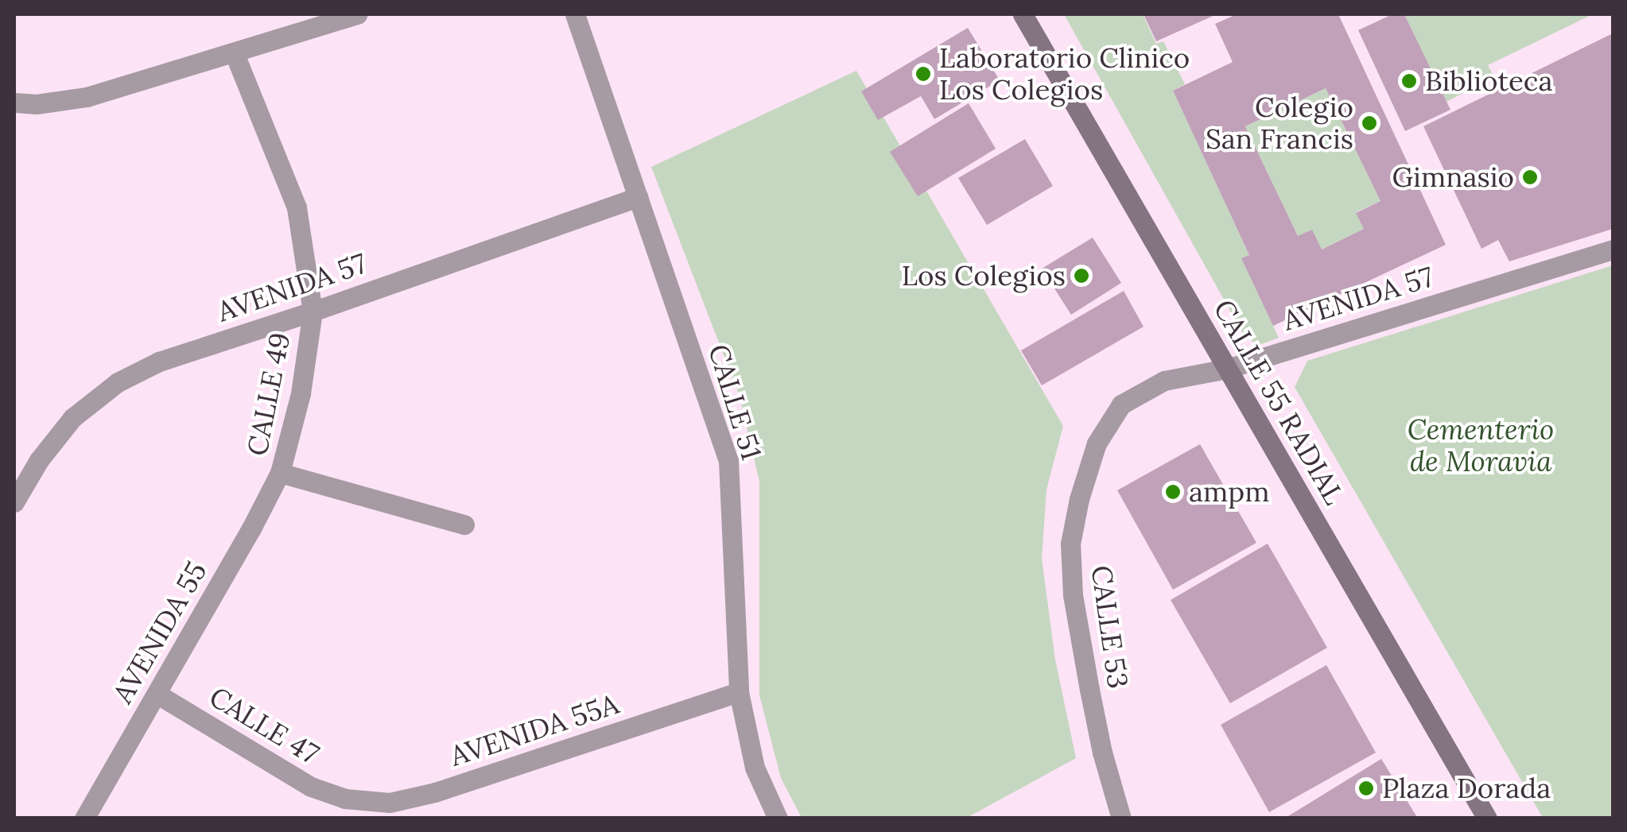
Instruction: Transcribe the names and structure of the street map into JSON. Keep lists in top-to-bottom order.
{
  "streets": {
    "main road": ["CALLE 55 RADIAL"],
    "street": [
      "AVENIDA 57",
      "CALLE 49",
      "CALLE 51",
      "CALLE 53",
      "AVENIDA 55",
      "CALLE 47",
      "AVENIDA 55A"
    ]
  },
  "crossings": [
    ["AVENIDA 57", "CALLE 49"],
    ["AVENIDA 57", "CALLE 51"],
    ["AVENIDA 57", "CALLE 55 RADIAL"],
    ["AVENIDA 57", "CALLE 53"],
    ["CALLE 49", "AVENIDA 55"],
    ["CALLE 51", "AVENIDA 55A"],
    ["AVENIDA 55", "CALLE 47"],
    ["CALLE 47", "AVENIDA 55A"]
  ],
  "parks": ["Cementerio de Moravia"],
  "places": [
    "Laboratorio Clinico Los Colegios",
    "Biblioteca",
    "Colegio San Francis",
    "Gimnasio",
    "Los Colegios",
    "ampm",
    "Plaza Dorada"
  ]
}
